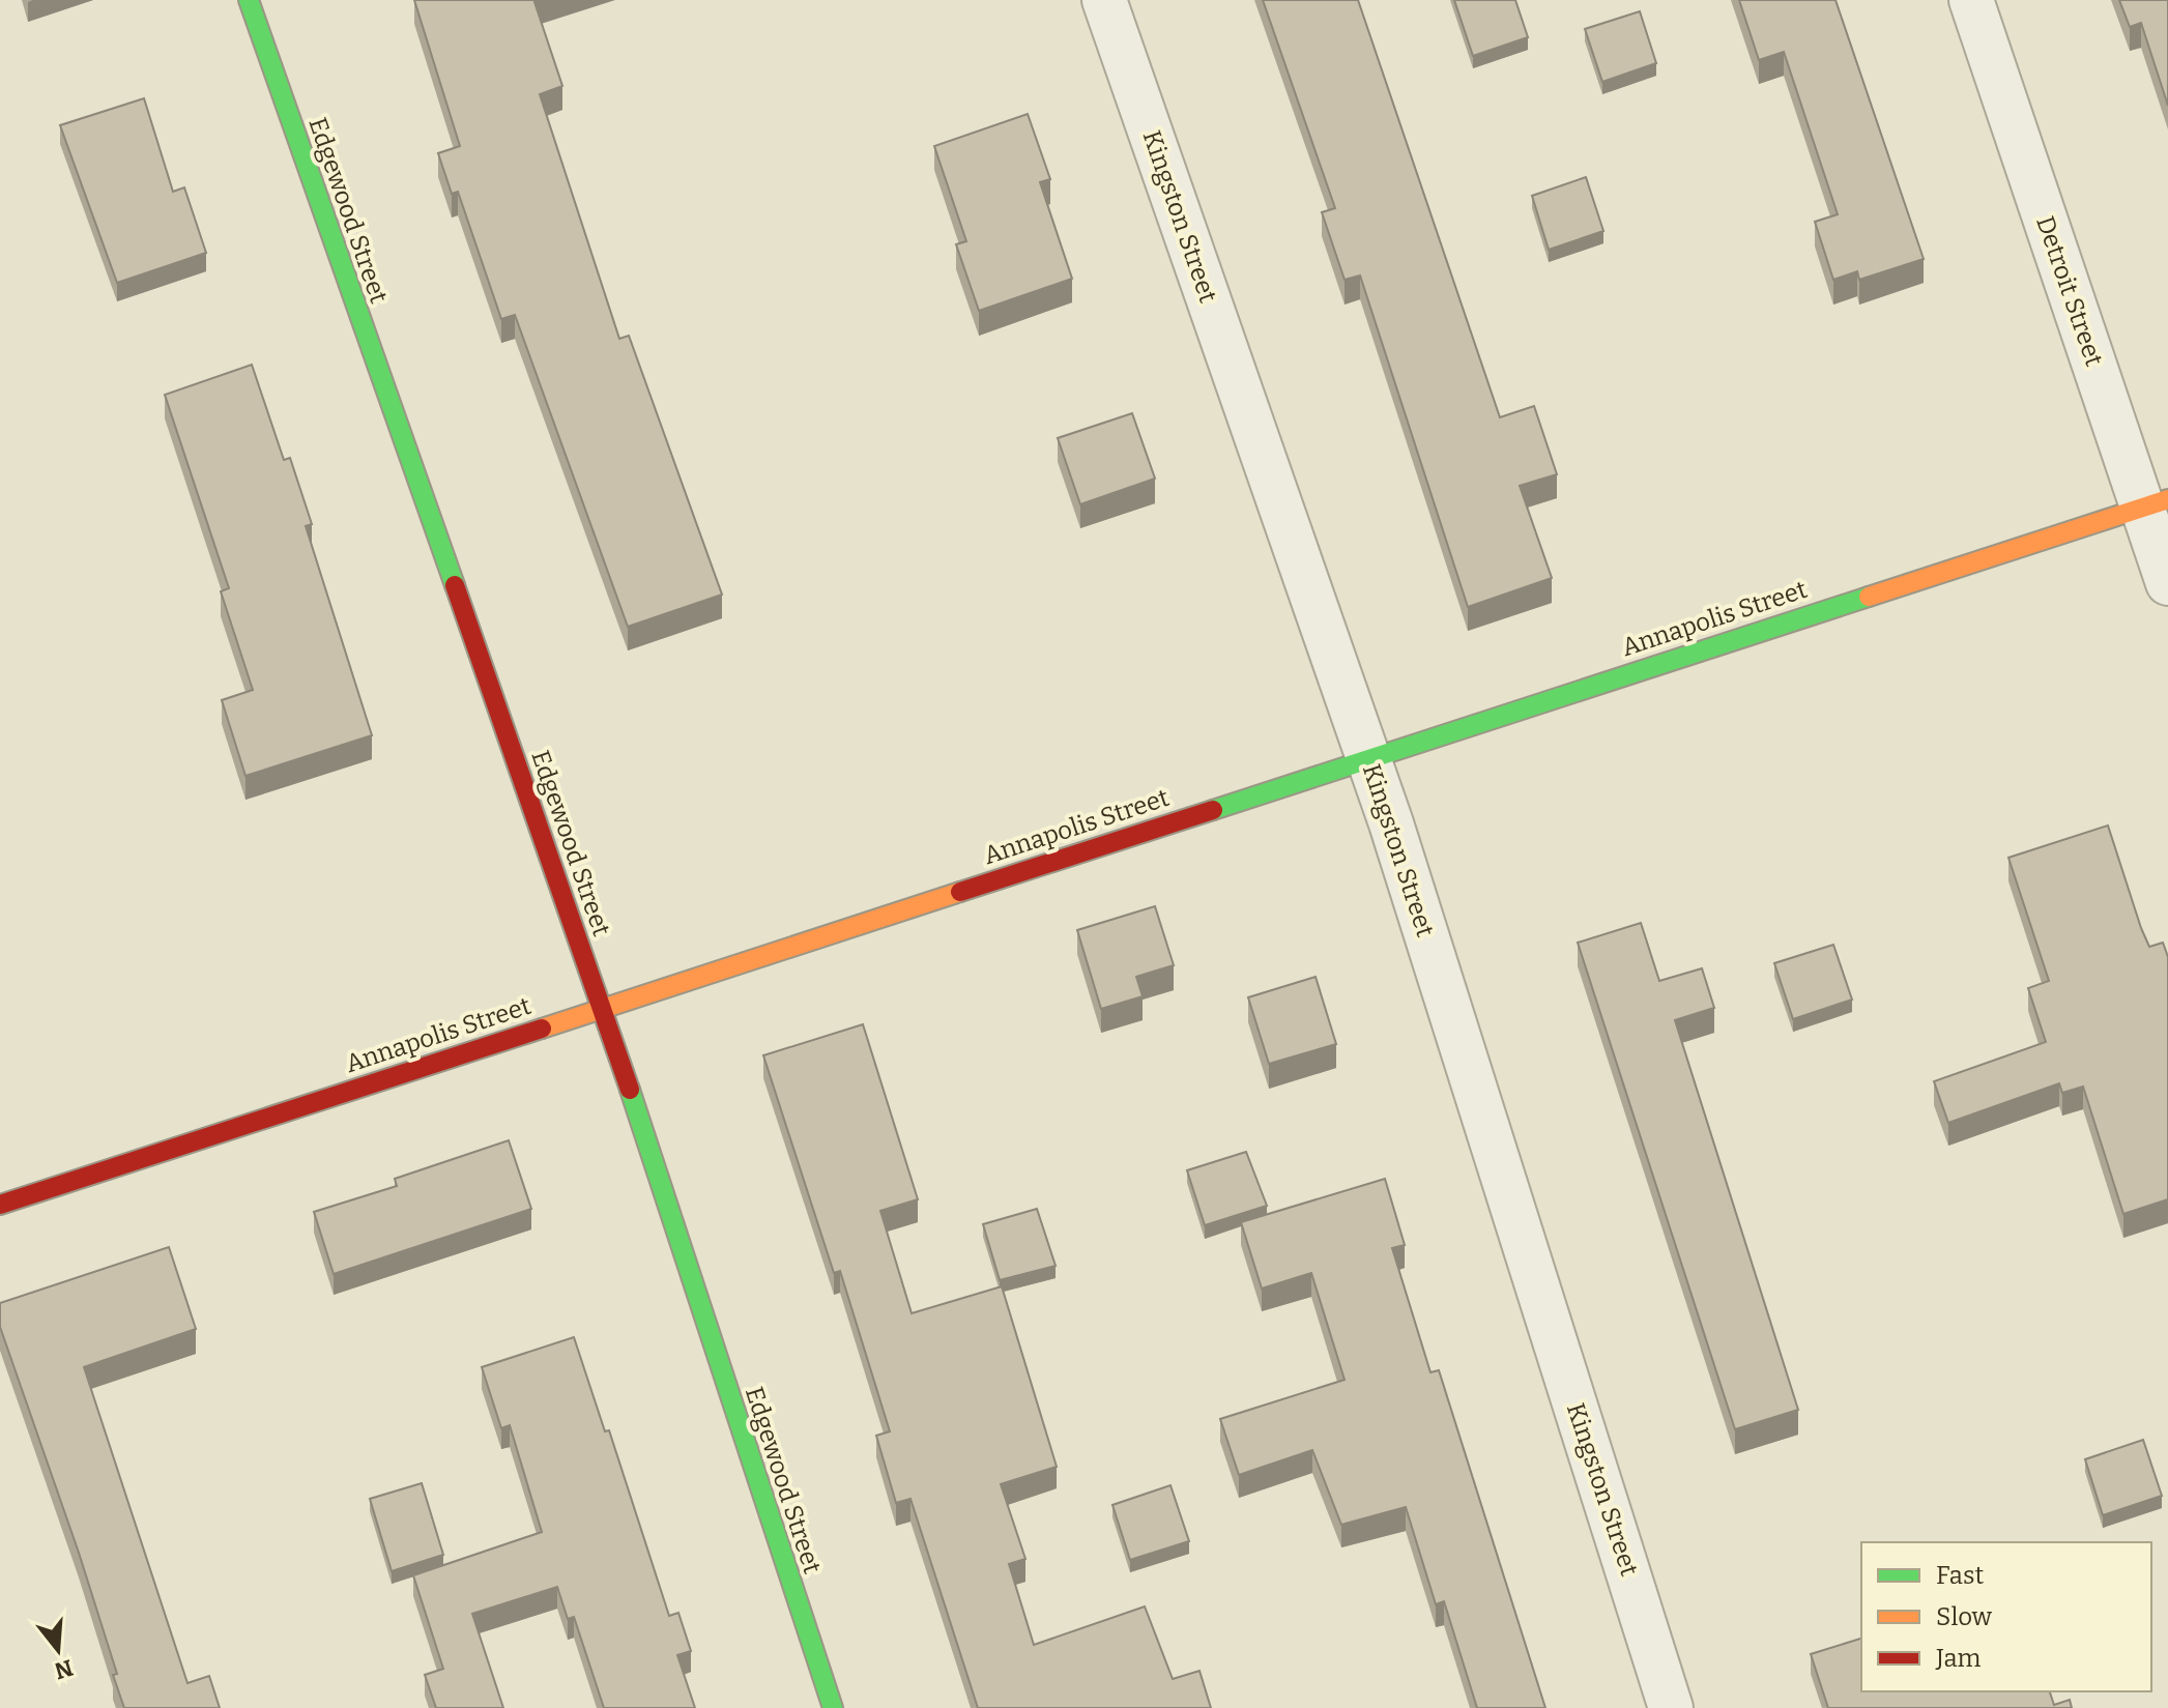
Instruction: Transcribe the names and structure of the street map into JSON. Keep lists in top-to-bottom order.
{
  "streets": {
    "street": [
      "Edgewood Street",
      "Kingston Street",
      "Detroit Street",
      "Annapolis Street"
    ]
  },
  "crossings": [
    ["Edgewood Street", "Annapolis Street"],
    ["Kingston Street", "Annapolis Street"],
    ["Detroit Street", "Annapolis Street"]
  ],
  "legend": ["Fast", "Slow", "Jam"],
  "north": "bottom"
}
